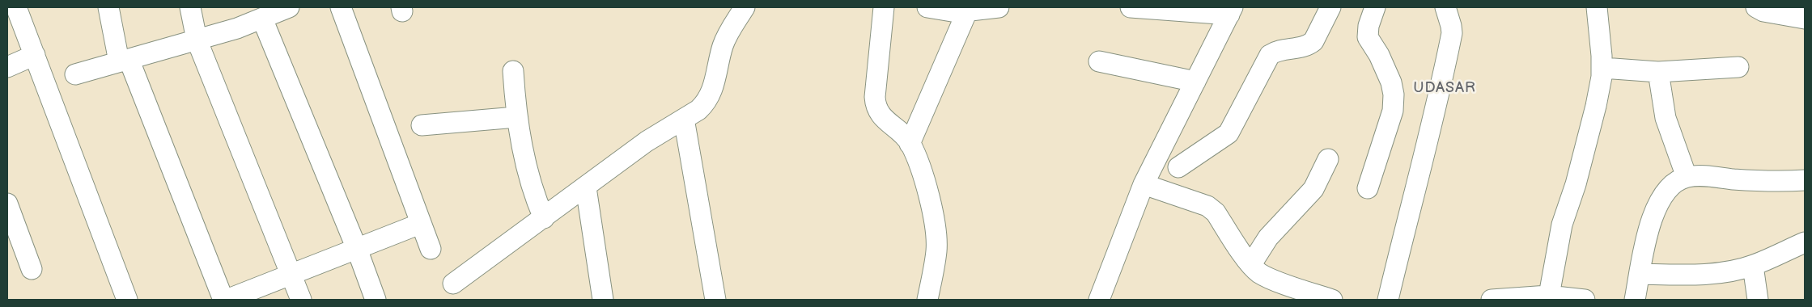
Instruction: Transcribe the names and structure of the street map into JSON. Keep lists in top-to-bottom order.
{
  "districts": ["UDASAR"]
}
